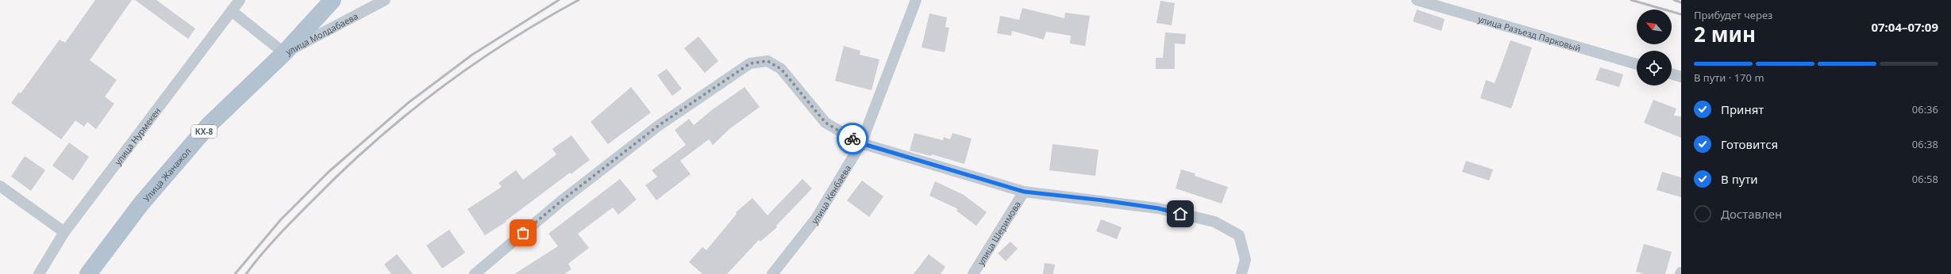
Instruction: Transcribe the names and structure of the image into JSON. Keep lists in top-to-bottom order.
{
  "streets": {
    "main road": ["КХ-8", "Улица Жанажол"],
    "street": [
      "улица Молдабаева",
      "улица Разъезд Парковый",
      "улица Нурмекен",
      "улица Кенбаева",
      "улица Шеримова"
    ]
  },
  "crossings": [
    ["улица Молдабаева", "улица Нурмекен"],
    ["улица Молдабаева", "Улица Жанажол"]
  ],
  "north": "top left",
  "page": {
    "heading": ["2 мин", "Прибудет через", "07:04–07:09"],
    "bar": "В пути · 170 m",
    "list": [
      ["Принят", "06:36"],
      ["Готовится", "06:38"],
      ["В пути", "06:58"],
      "Доставлен"
    ]
  }
}
